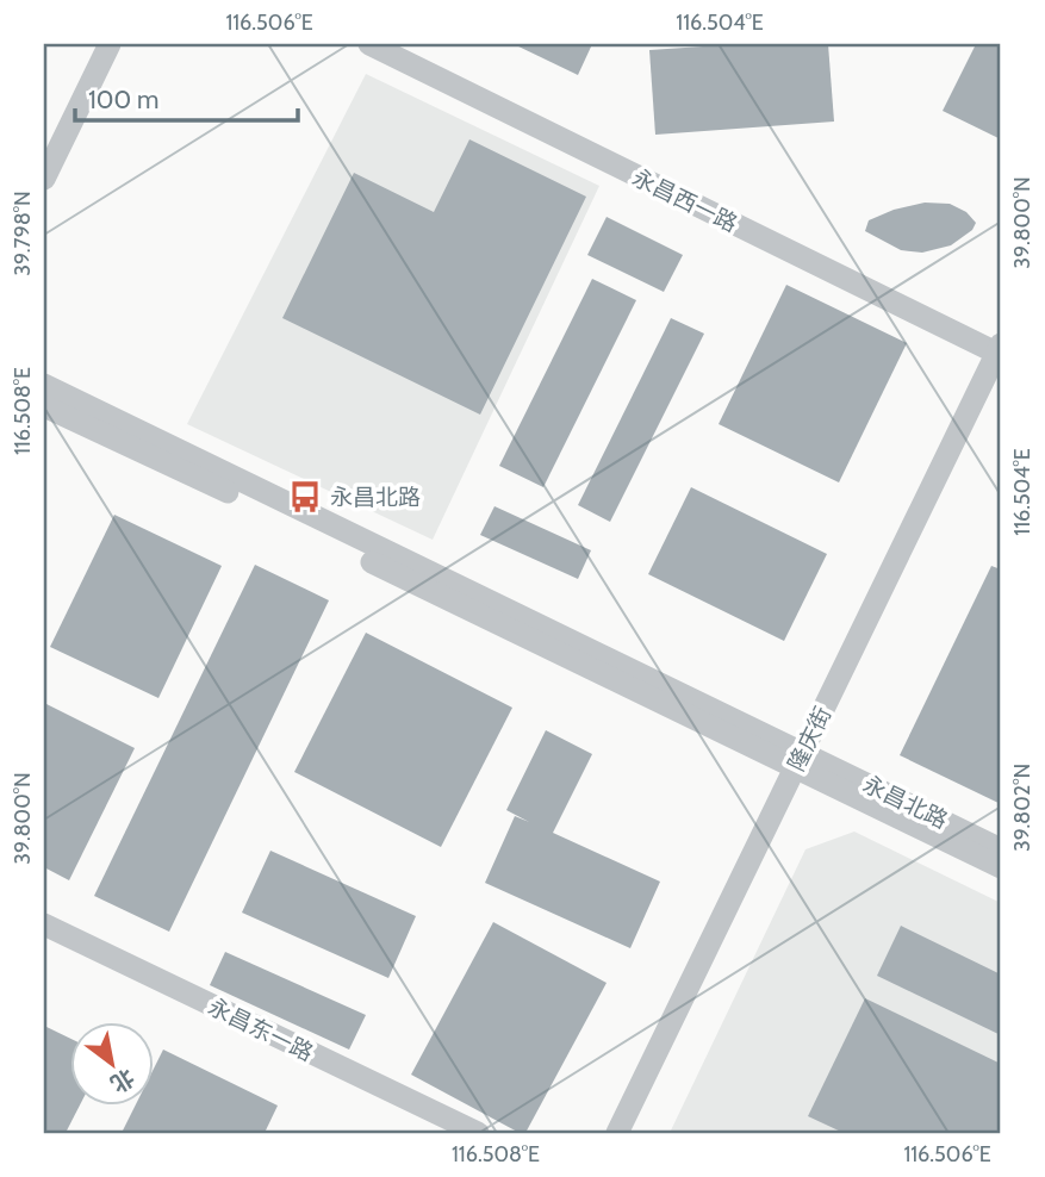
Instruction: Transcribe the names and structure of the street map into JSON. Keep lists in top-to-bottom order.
{
  "streets": {
    "street": [
      "永昌西一路",
      "隆庆街",
      "永昌北路",
      "永昌东一路"
    ]
  },
  "crossings": [
    ["永昌西一路", "隆庆街"],
    ["隆庆街", "永昌北路"]
  ],
  "places": {
    "bus stop": ["永昌北路"]
  },
  "scale_bar": "100 m",
  "north": "bottom right",
  "coordinates": [
    "116.506°E",
    "116.504°E",
    "39.800°N",
    "39.798°N",
    "116.508°E",
    "39.802°N"
  ]
}
